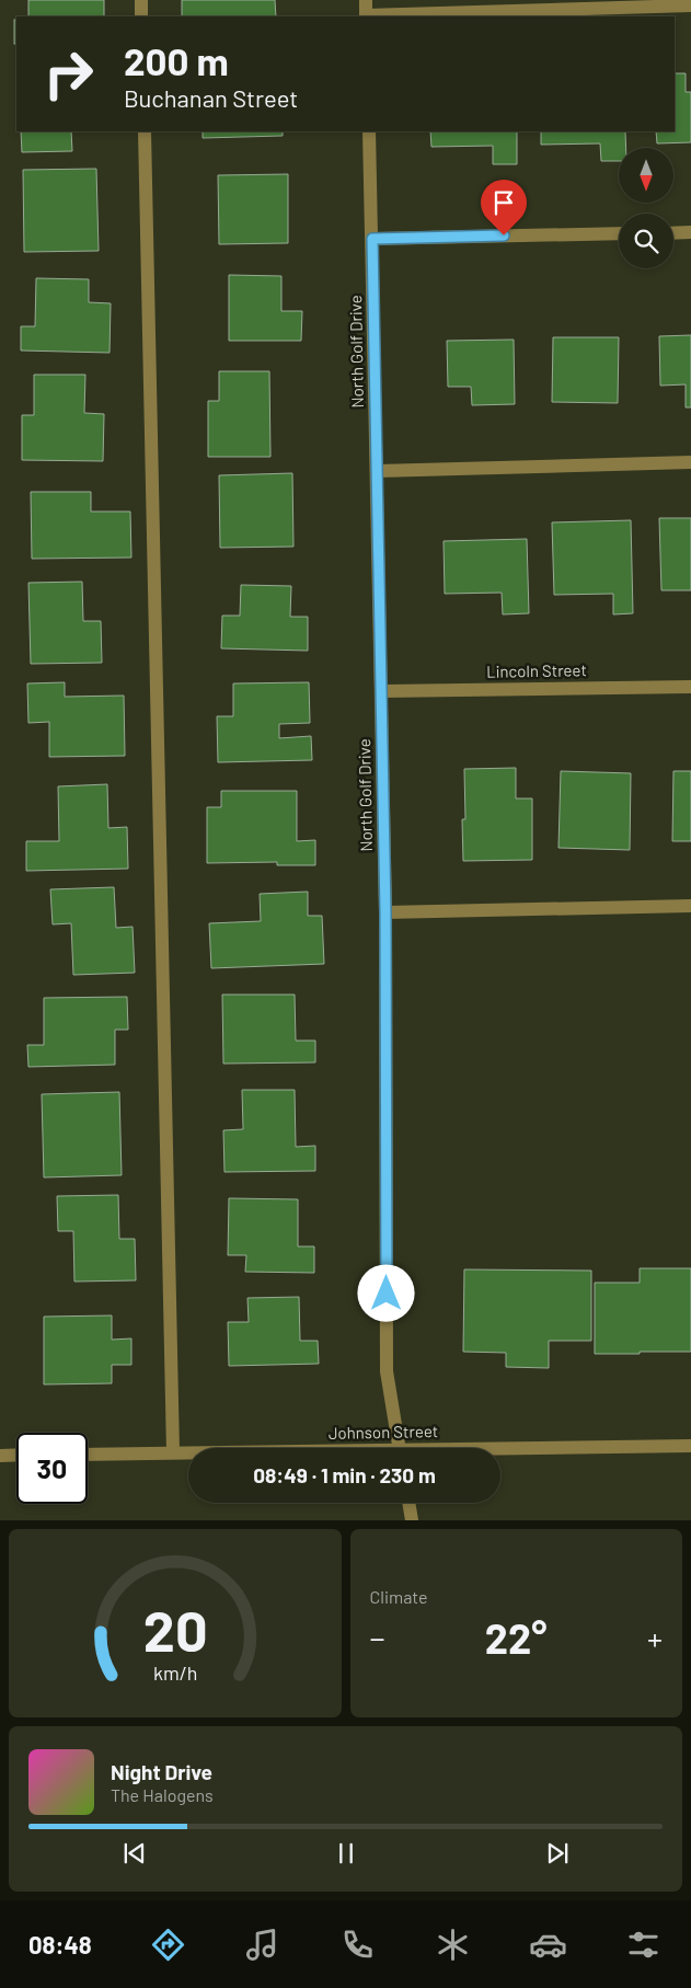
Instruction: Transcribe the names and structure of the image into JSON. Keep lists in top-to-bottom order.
{
  "streets": {
    "street": ["North Golf Drive", "Lincoln Street", "Johnson Street"]
  },
  "crossings": [
    ["North Golf Drive", "Lincoln Street"]
  ],
  "north": "bottom",
  "page": {
    "turn": ["200 m", "Buchanan Street"],
    "limit": "30",
    "trip": "08:49 · 1 min · 230 m",
    "tile": "Climate",
    "heat": ["−", "22°", "+"],
    "song": ["Night Drive", "The Halogens"],
    "tabs": "08:48",
    "gauge": ["20", "km/h"]
  }
}
